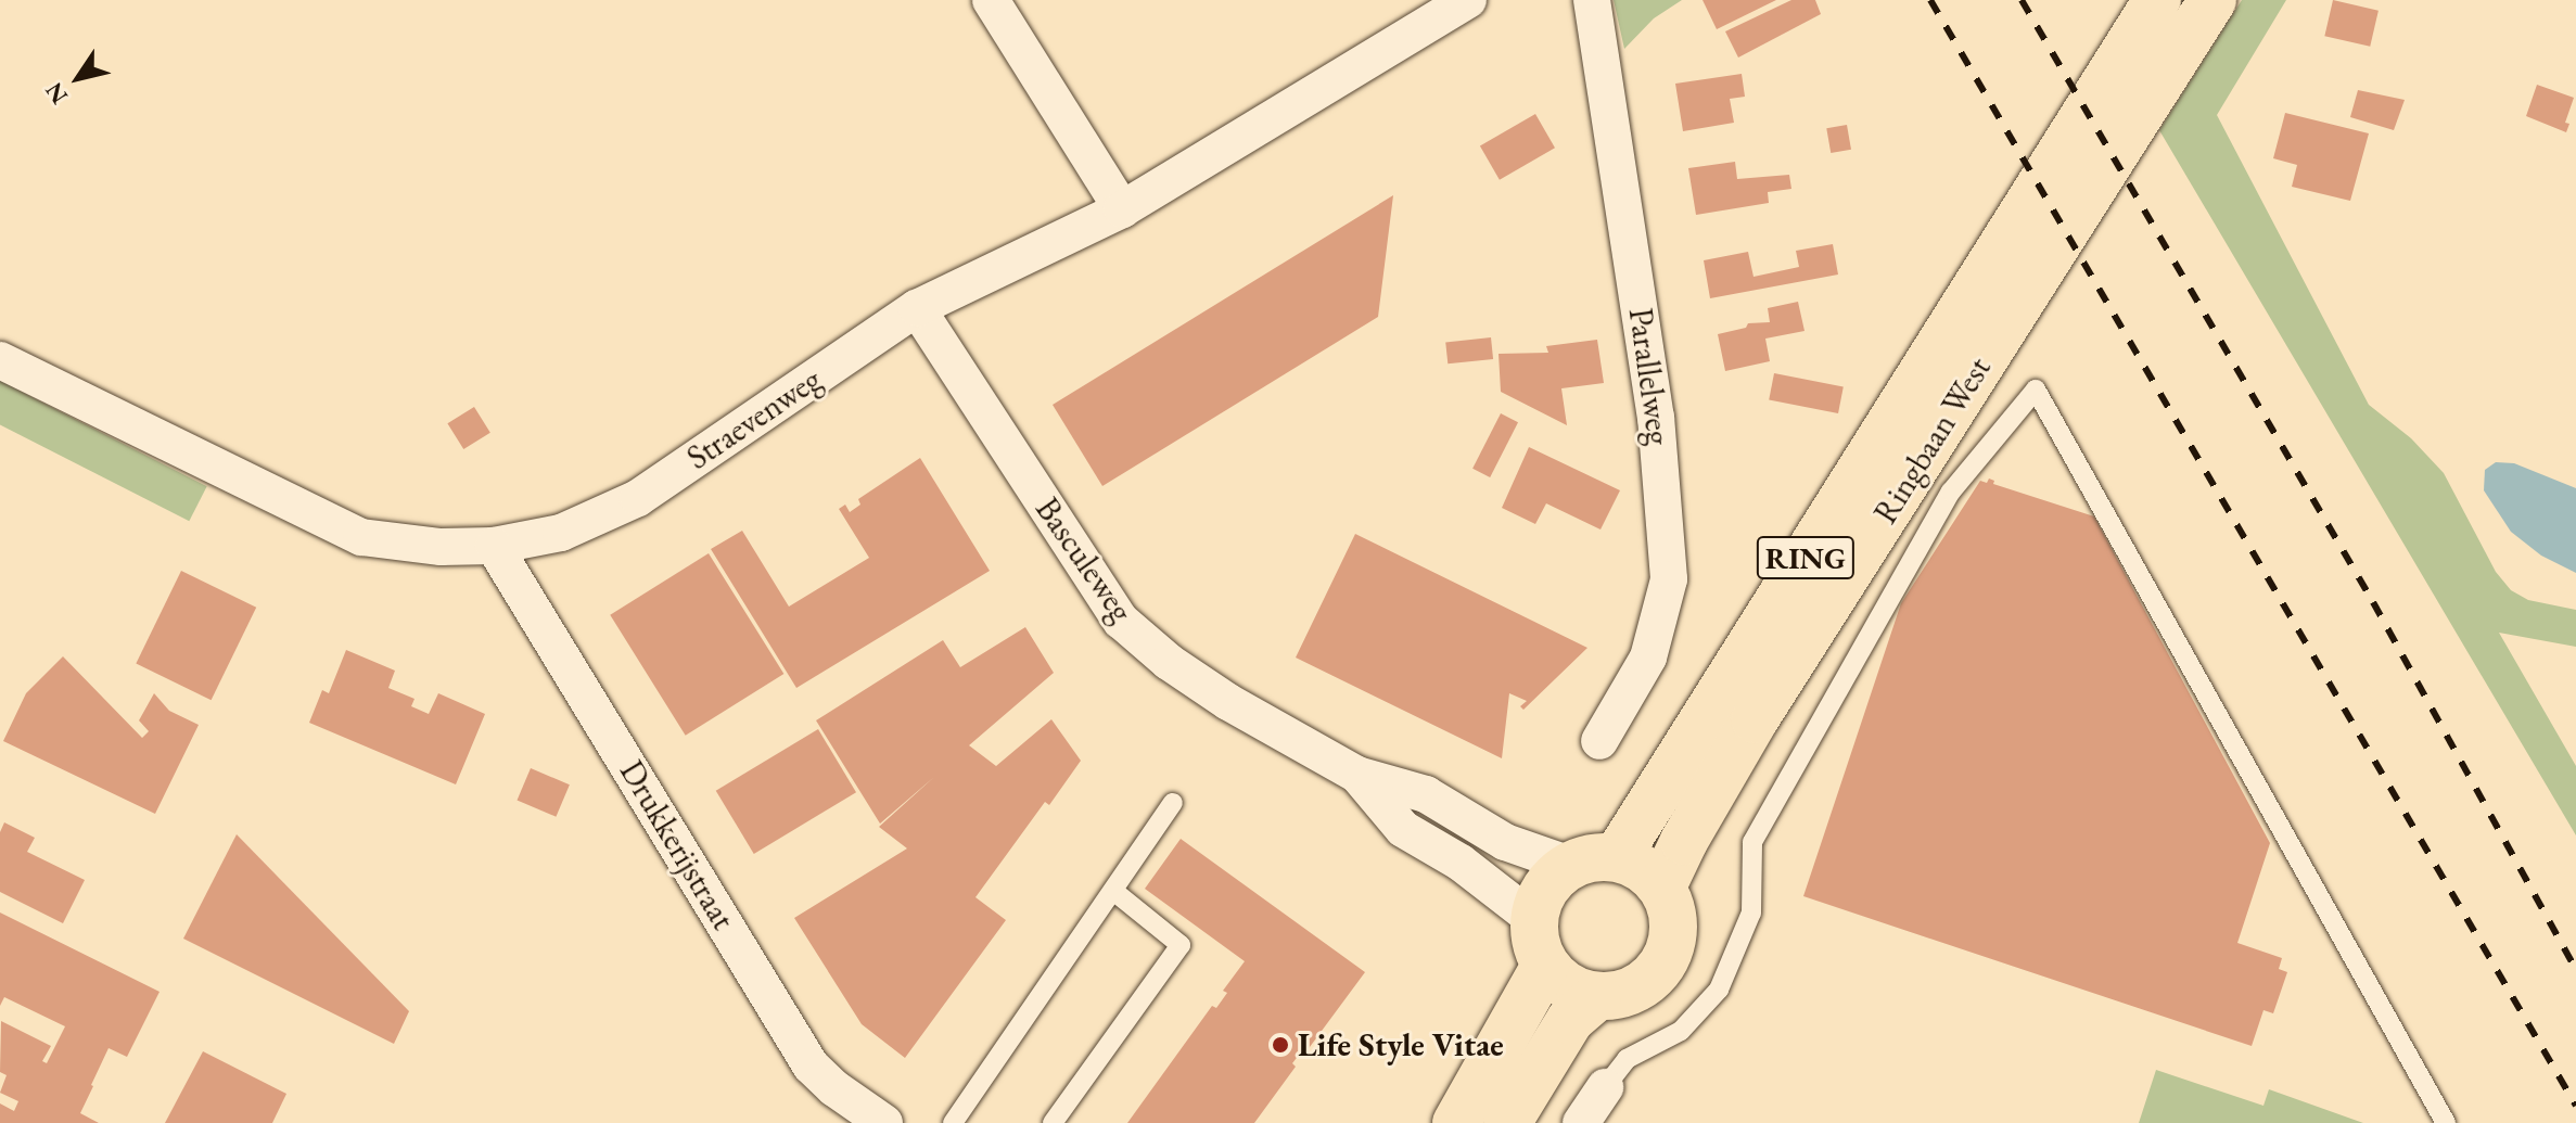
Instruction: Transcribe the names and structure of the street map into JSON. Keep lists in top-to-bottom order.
{
  "streets": {
    "main road": ["Ringbaan West", "RING"],
    "street": [
      "Parallelweg",
      "Straevenweg",
      "Basculeweg",
      "Drukkerijstraat"
    ]
  },
  "crossings": [
    ["Straevenweg", "Basculeweg"],
    ["Straevenweg", "Drukkerijstraat"],
    ["Ringbaan West", "Basculeweg"]
  ],
  "places": ["Life Style Vitae"],
  "north": "bottom left"
}
